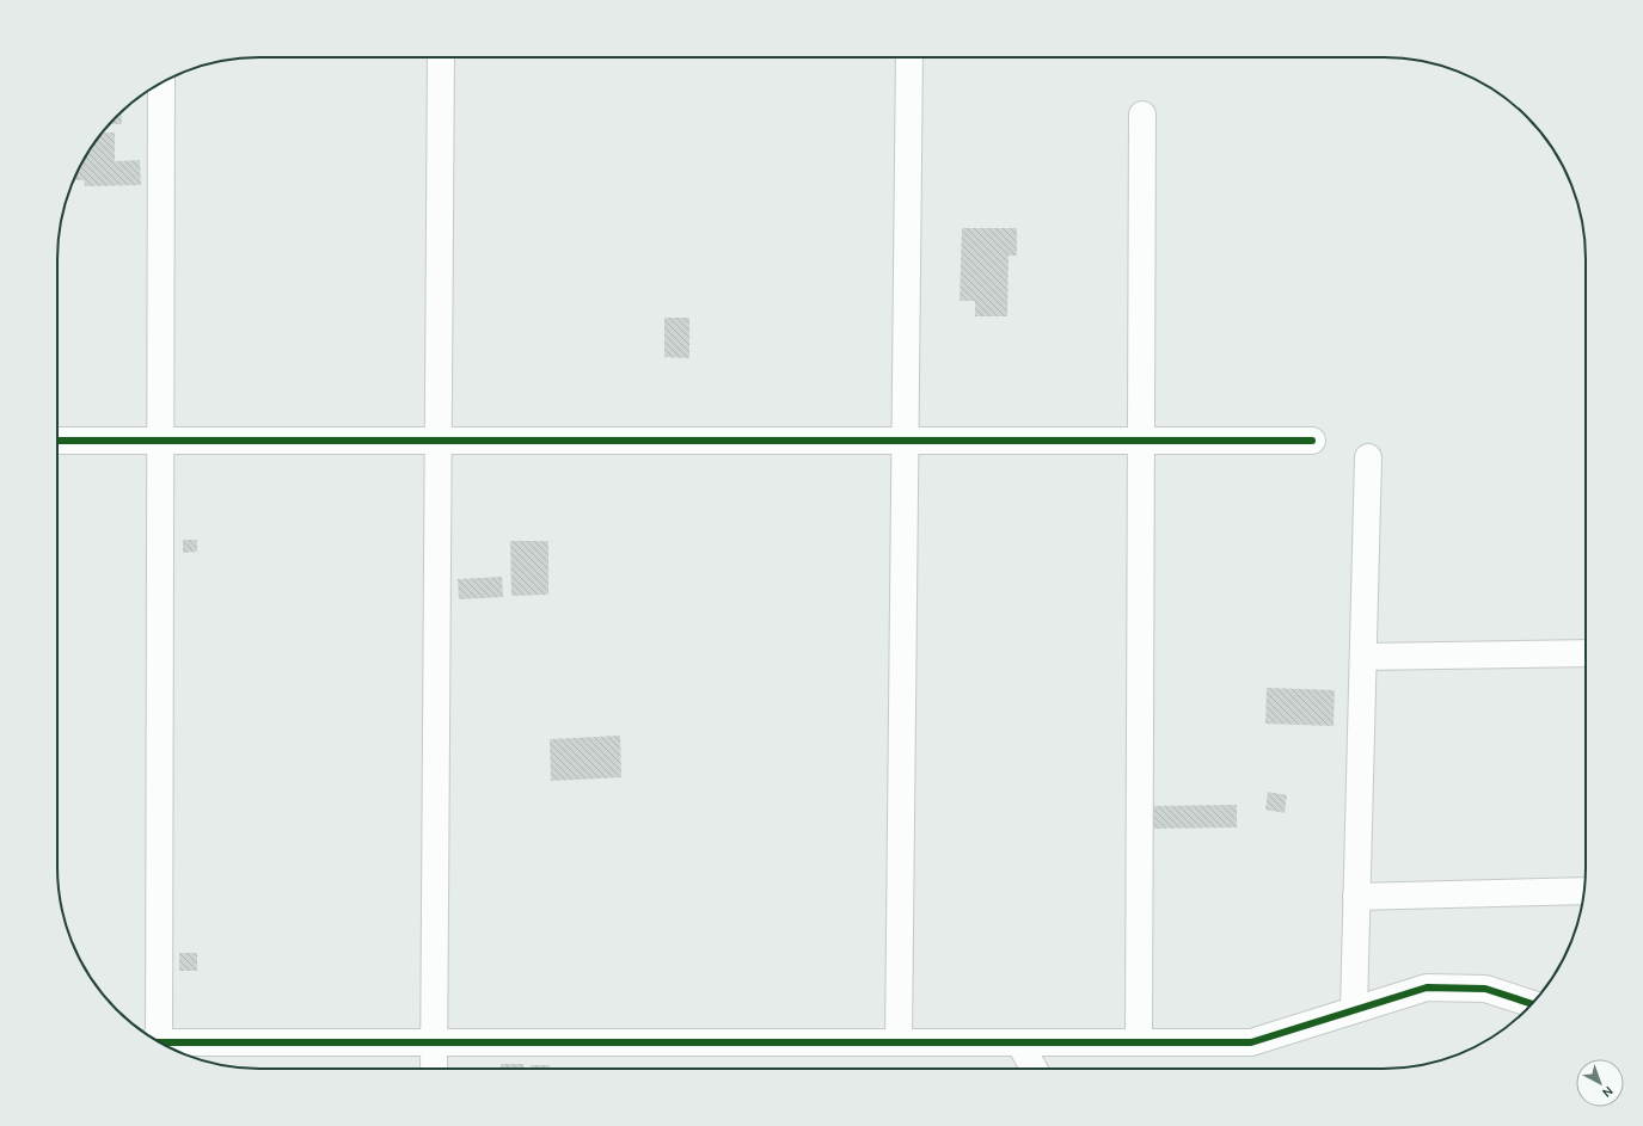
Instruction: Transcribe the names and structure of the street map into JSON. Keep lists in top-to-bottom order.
{
  "north": "bottom right"
}
